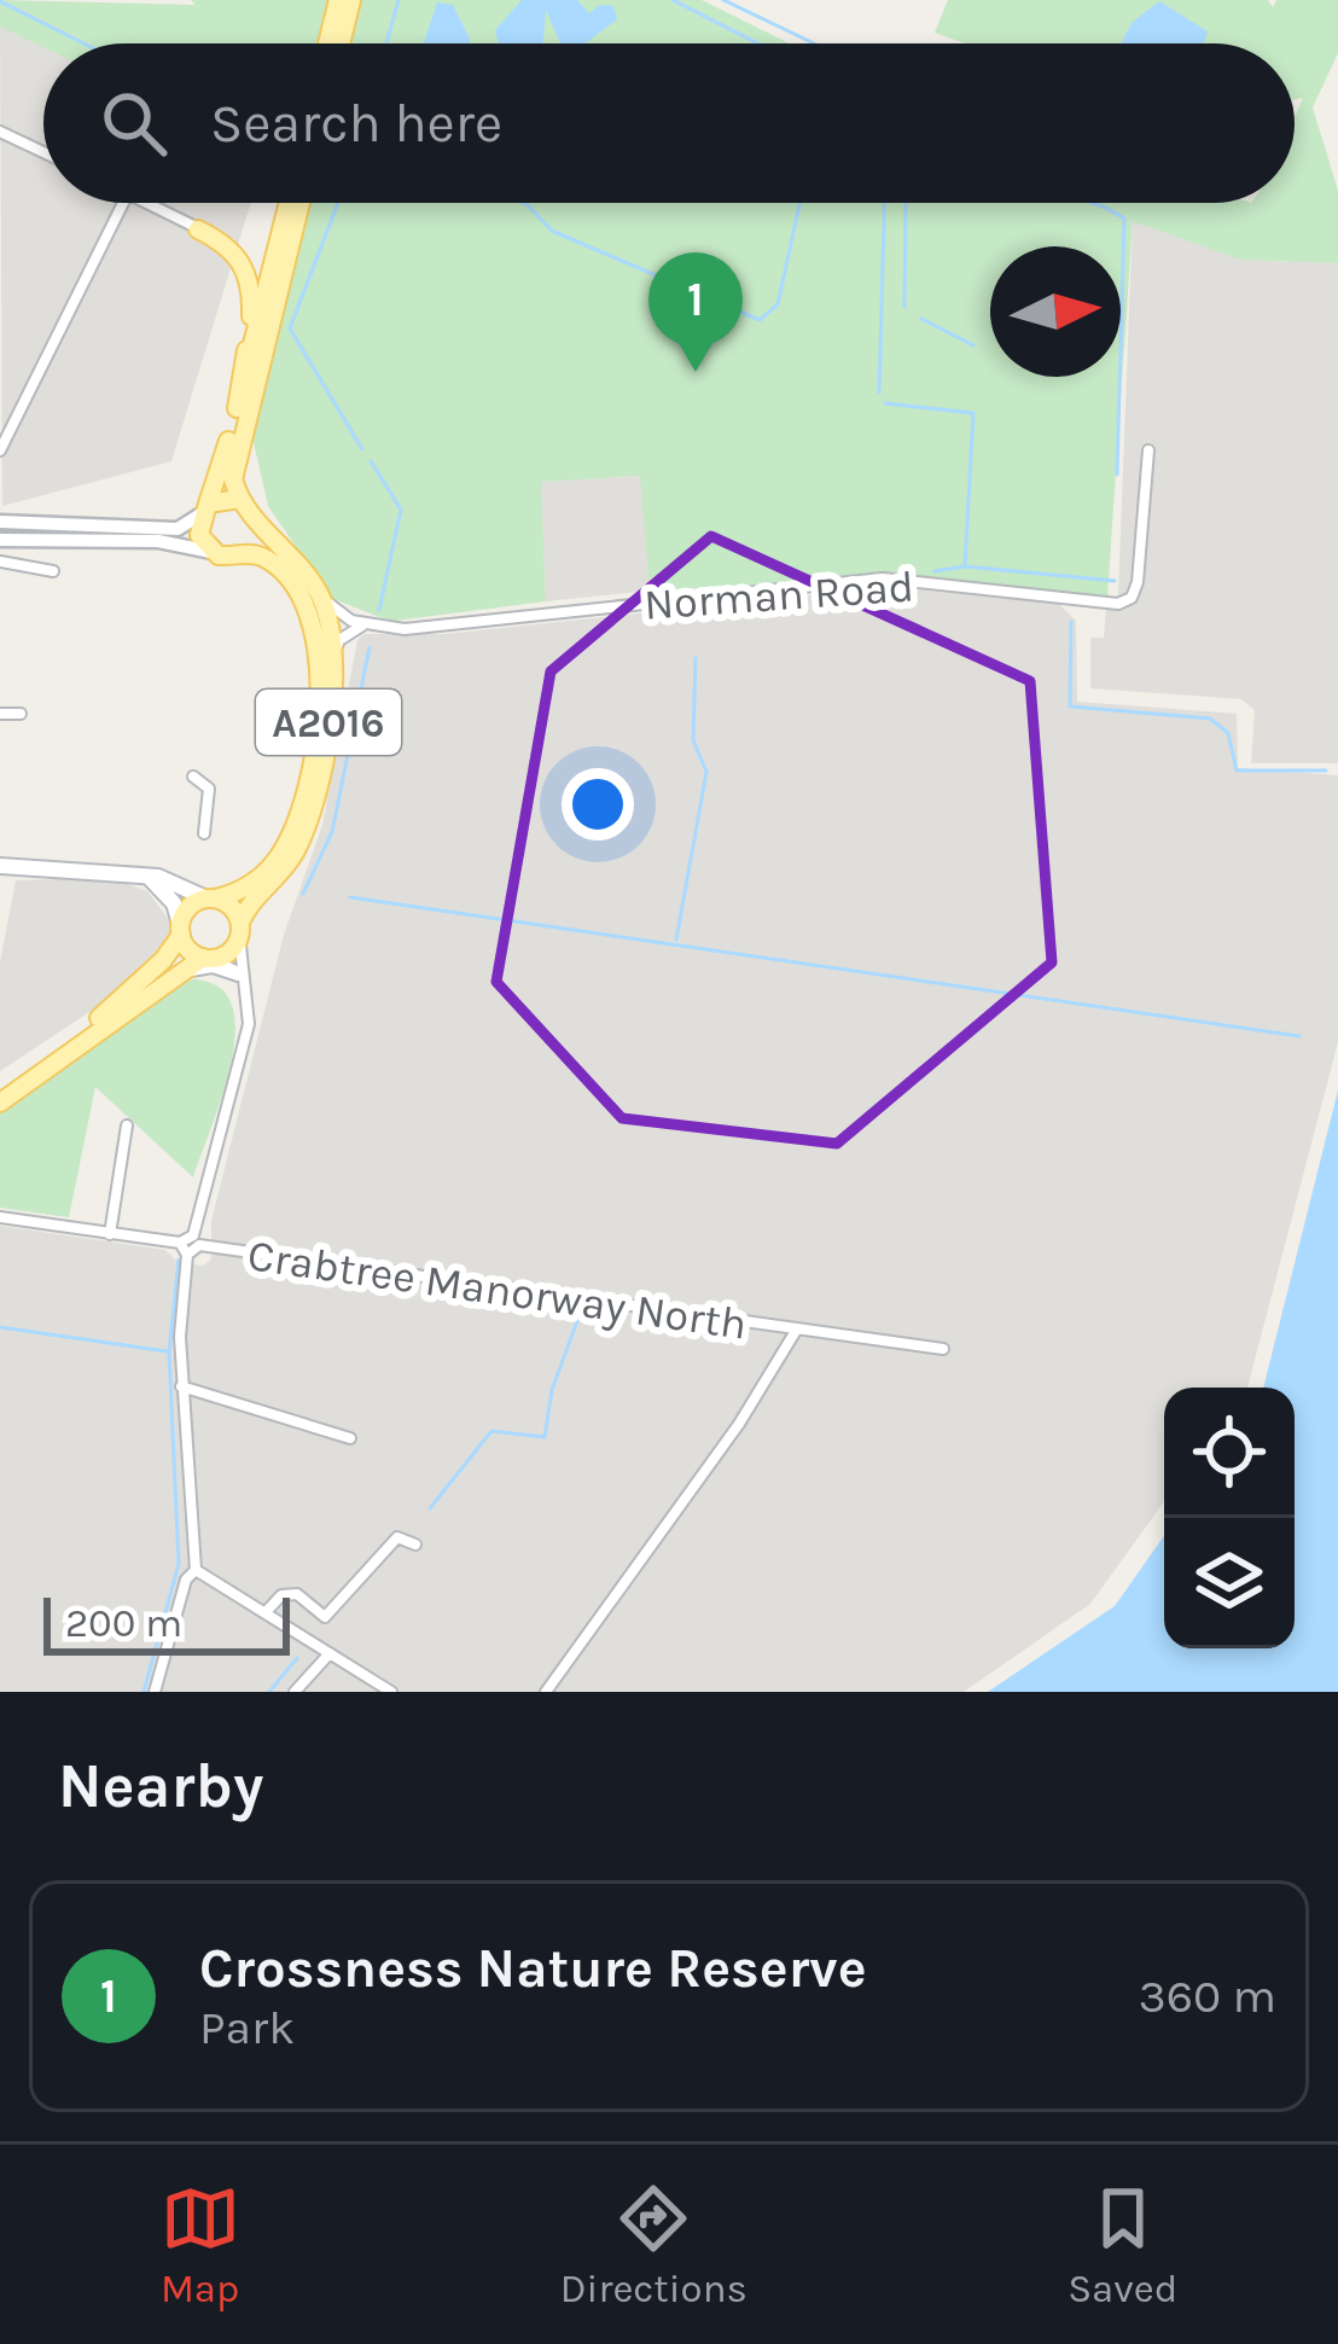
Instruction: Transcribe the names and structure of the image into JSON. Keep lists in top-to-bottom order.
{
  "streets": {
    "main road": ["A2016"],
    "street": ["Norman Road", "Crabtree Manorway North"]
  },
  "scale_bar": "200 m",
  "north": "right",
  "page": {
    "search": "Search here",
    "pins": "1",
    "scale": "200 m",
    "heading": "Nearby",
    "list": [
      {
        "mark": "1",
        "name": "Crossness Nature Reserve",
        "note": "Park",
        "value": "360 m"
      }
    ],
    "nav": ["Map", "Directions", "Saved"]
  }
}
